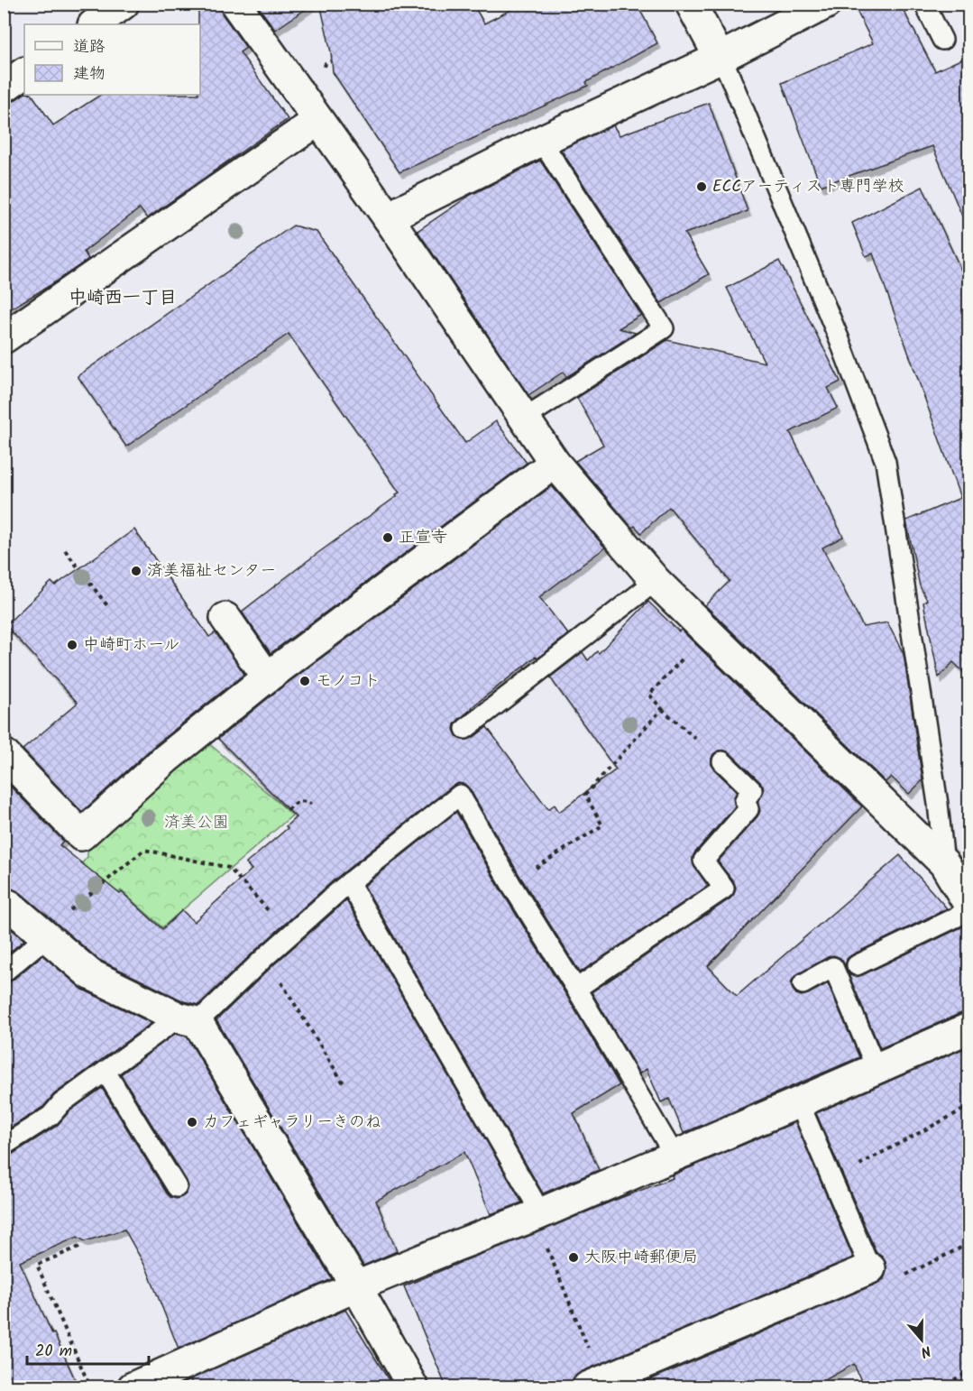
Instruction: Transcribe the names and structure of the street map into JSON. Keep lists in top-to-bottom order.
{
  "districts": ["中崎西一丁目"],
  "parks": ["済美公園"],
  "places": [
    "ECCアーティスト専門学校",
    "正宣寺",
    "済美福祉センター",
    "中崎町ホール",
    "モノコト",
    "カフェギャラリーきのね",
    "大阪中崎郵便局"
  ],
  "legend": ["道路", "建物"],
  "scale_bar": "20 m",
  "north": "bottom"
}
